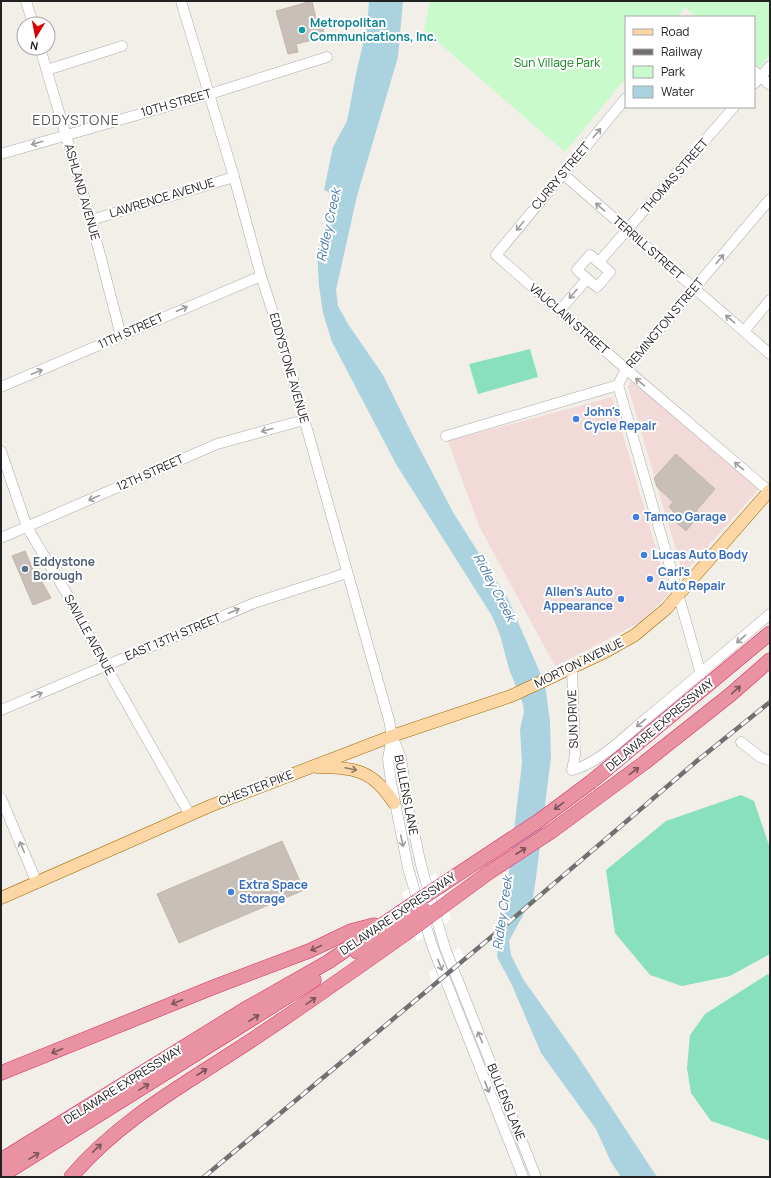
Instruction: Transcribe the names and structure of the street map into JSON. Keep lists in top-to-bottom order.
{
  "streets": {
    "highway": ["DELAWARE EXPRESSWAY"],
    "main road": ["MORTON AVENUE", "CHESTER PIKE"],
    "street": [
      "10TH STREET",
      "CURRY STREET",
      "THOMAS STREET",
      "ASHLAND AVENUE",
      "LAWRENCE AVENUE",
      "TERRILL STREET",
      "VAUCLAIN STREET",
      "REMINGTON STREET",
      "11TH STREET",
      "EDDYSTONE AVENUE",
      "12TH STREET",
      "SAVILLE AVENUE",
      "EAST 13TH STREET",
      "SUN DRIVE",
      "BULLENS LANE"
    ]
  },
  "crossings": [
    ["10TH STREET", "ASHLAND AVENUE"],
    ["10TH STREET", "EDDYSTONE AVENUE"],
    ["CURRY STREET", "TERRILL STREET"],
    ["CURRY STREET", "VAUCLAIN STREET"],
    ["THOMAS STREET", "TERRILL STREET"],
    ["ASHLAND AVENUE", "LAWRENCE AVENUE"],
    ["ASHLAND AVENUE", "11TH STREET"],
    ["LAWRENCE AVENUE", "EDDYSTONE AVENUE"],
    ["TERRILL STREET", "REMINGTON STREET"],
    ["VAUCLAIN STREET", "REMINGTON STREET"],
    ["VAUCLAIN STREET", "MORTON AVENUE"],
    ["11TH STREET", "EDDYSTONE AVENUE"],
    ["EDDYSTONE AVENUE", "12TH STREET"],
    ["EDDYSTONE AVENUE", "EAST 13TH STREET"],
    ["EDDYSTONE AVENUE", "CHESTER PIKE"],
    ["EDDYSTONE AVENUE", "BULLENS LANE"],
    ["12TH STREET", "SAVILLE AVENUE"],
    ["SAVILLE AVENUE", "EAST 13TH STREET"],
    ["SAVILLE AVENUE", "CHESTER PIKE"],
    ["MORTON AVENUE", "SUN DRIVE"],
    ["MORTON AVENUE", "CHESTER PIKE"],
    ["CHESTER PIKE", "BULLENS LANE"]
  ],
  "one_way": [
    "TERRILL STREET",
    "VAUCLAIN STREET",
    "11TH STREET",
    "12TH STREET",
    "EAST 13TH STREET"
  ],
  "districts": ["EDDYSTONE"],
  "water": ["Ridley Creek"],
  "parks": ["Sun Village Park"],
  "places": [
    "Metropolitan Communications, Inc.",
    "John's Cycle Repair",
    "Tamco Garage",
    "Lucas Auto Body",
    "Eddystone Borough",
    "Carl's Auto Repair",
    "Allen's Auto Appearance",
    "Extra Space Storage"
  ],
  "legend": [
    "Road",
    "Railway",
    "Park",
    "Water"
  ],
  "north": "bottom"
}
